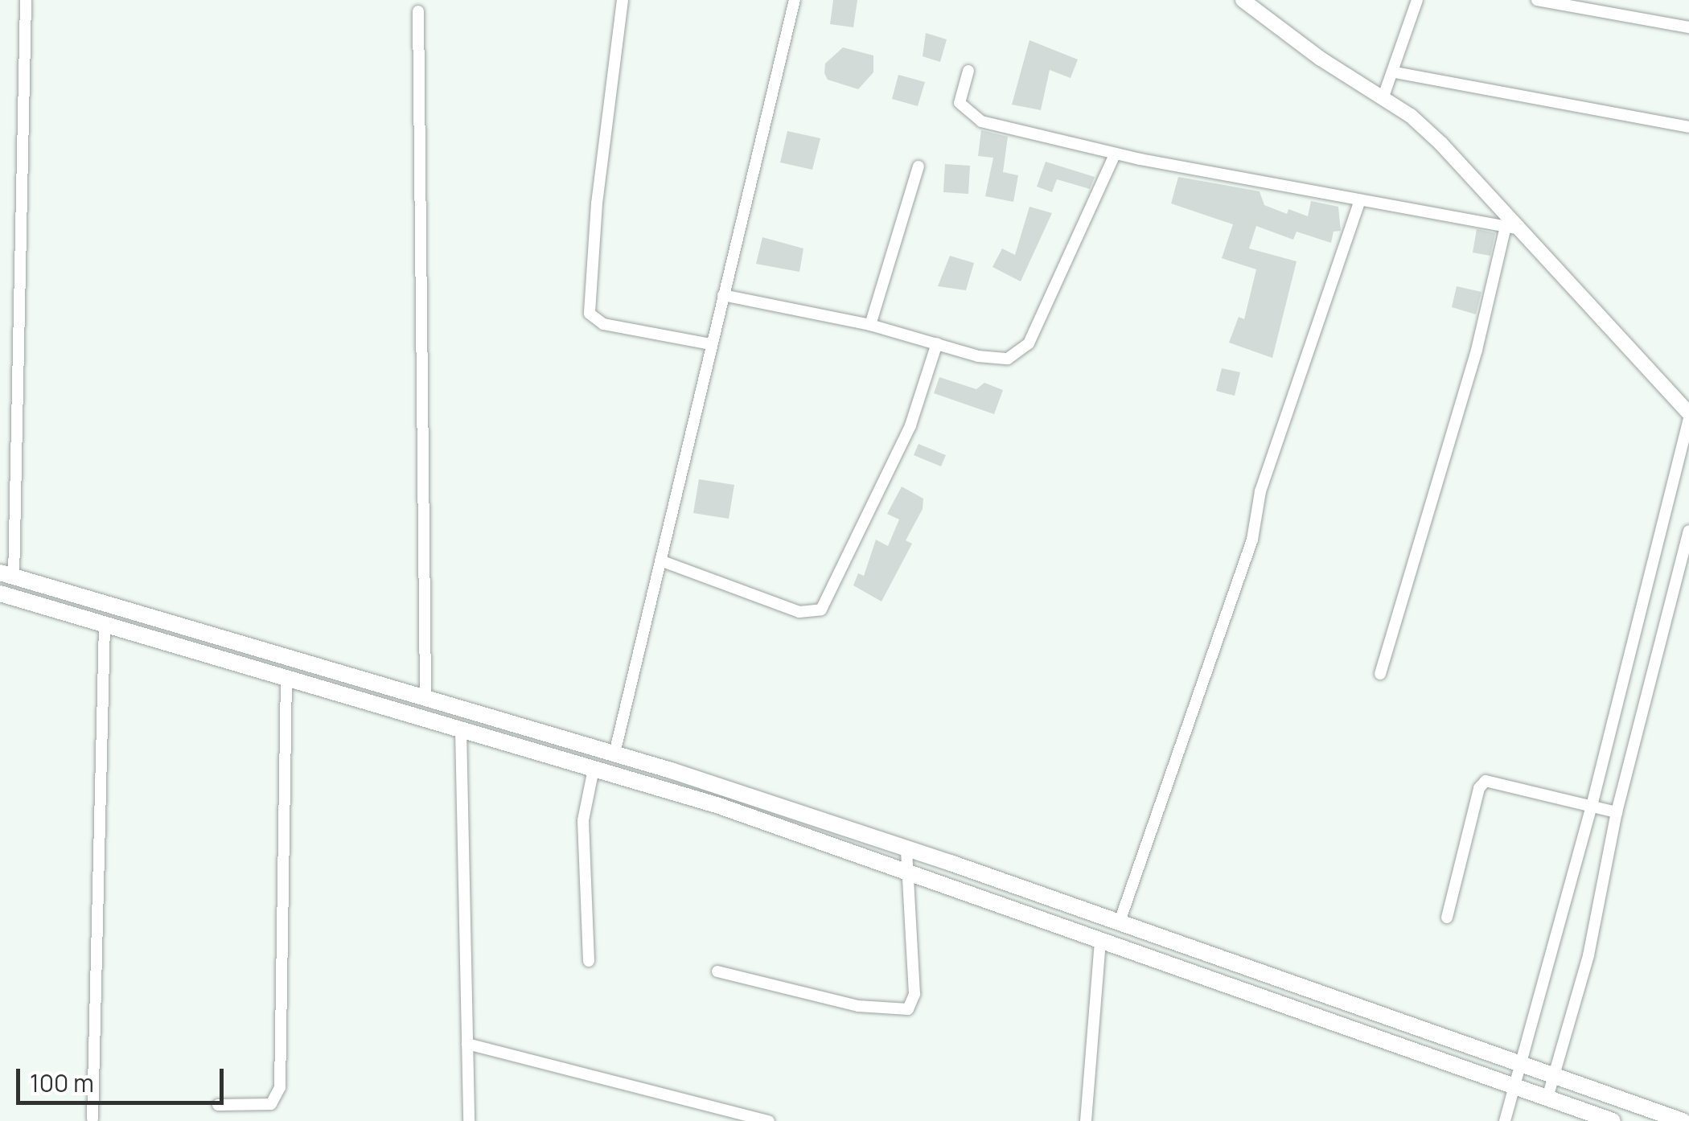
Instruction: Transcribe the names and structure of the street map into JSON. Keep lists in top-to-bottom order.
{
  "scale_bar": "100 m"
}
